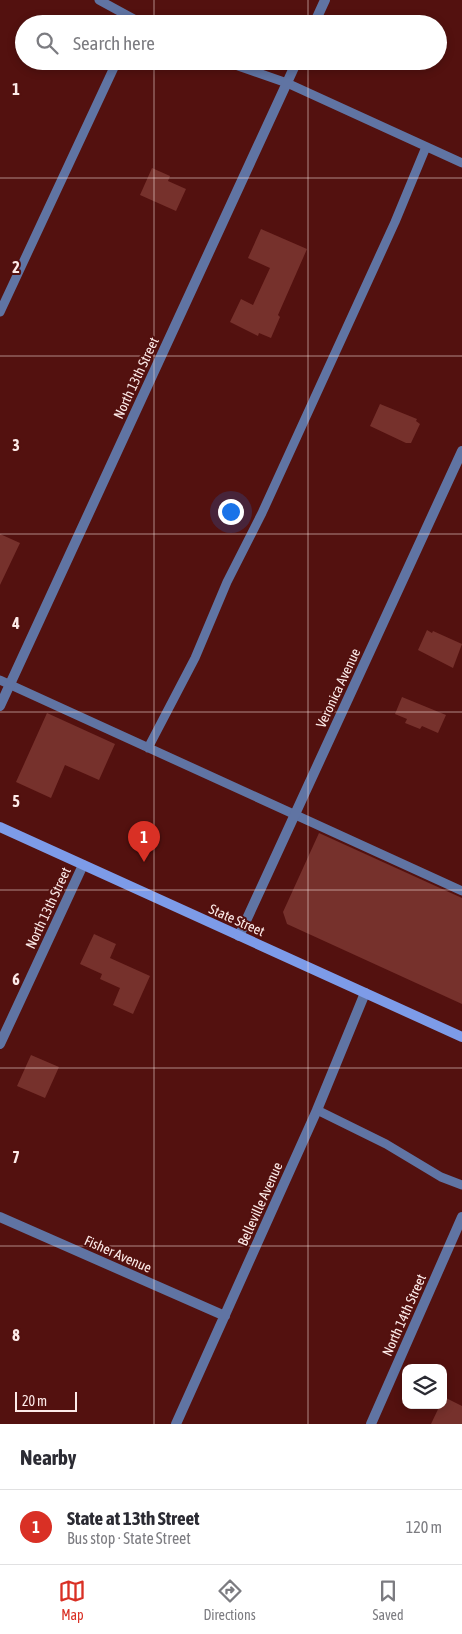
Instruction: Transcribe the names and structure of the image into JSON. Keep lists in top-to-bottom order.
{
  "streets": {
    "main road": ["State Street"],
    "street": [
      "North 13th Street",
      "Veronica Avenue",
      "Belleville Avenue",
      "Fisher Avenue",
      "North 14th Street"
    ]
  },
  "crossings": [
    ["North 13th Street", "State Street"],
    ["Veronica Avenue", "State Street"],
    ["State Street", "Belleville Avenue"],
    ["Belleville Avenue", "Fisher Avenue"]
  ],
  "scale_bar": "20 m",
  "page": {
    "search": "Search here",
    "pins": "1",
    "scale": "20 m",
    "heading": "Nearby",
    "list": [
      {
        "mark": "1",
        "name": "State at 13th Street",
        "note": "Bus stop · State Street",
        "value": "120 m"
      }
    ],
    "nav": ["Map", "Directions", "Saved"]
  },
  "grid": {
    "rows": [
      "1",
      "2",
      "3",
      "4",
      "5",
      "6",
      "7",
      "8"
    ]
  }
}
